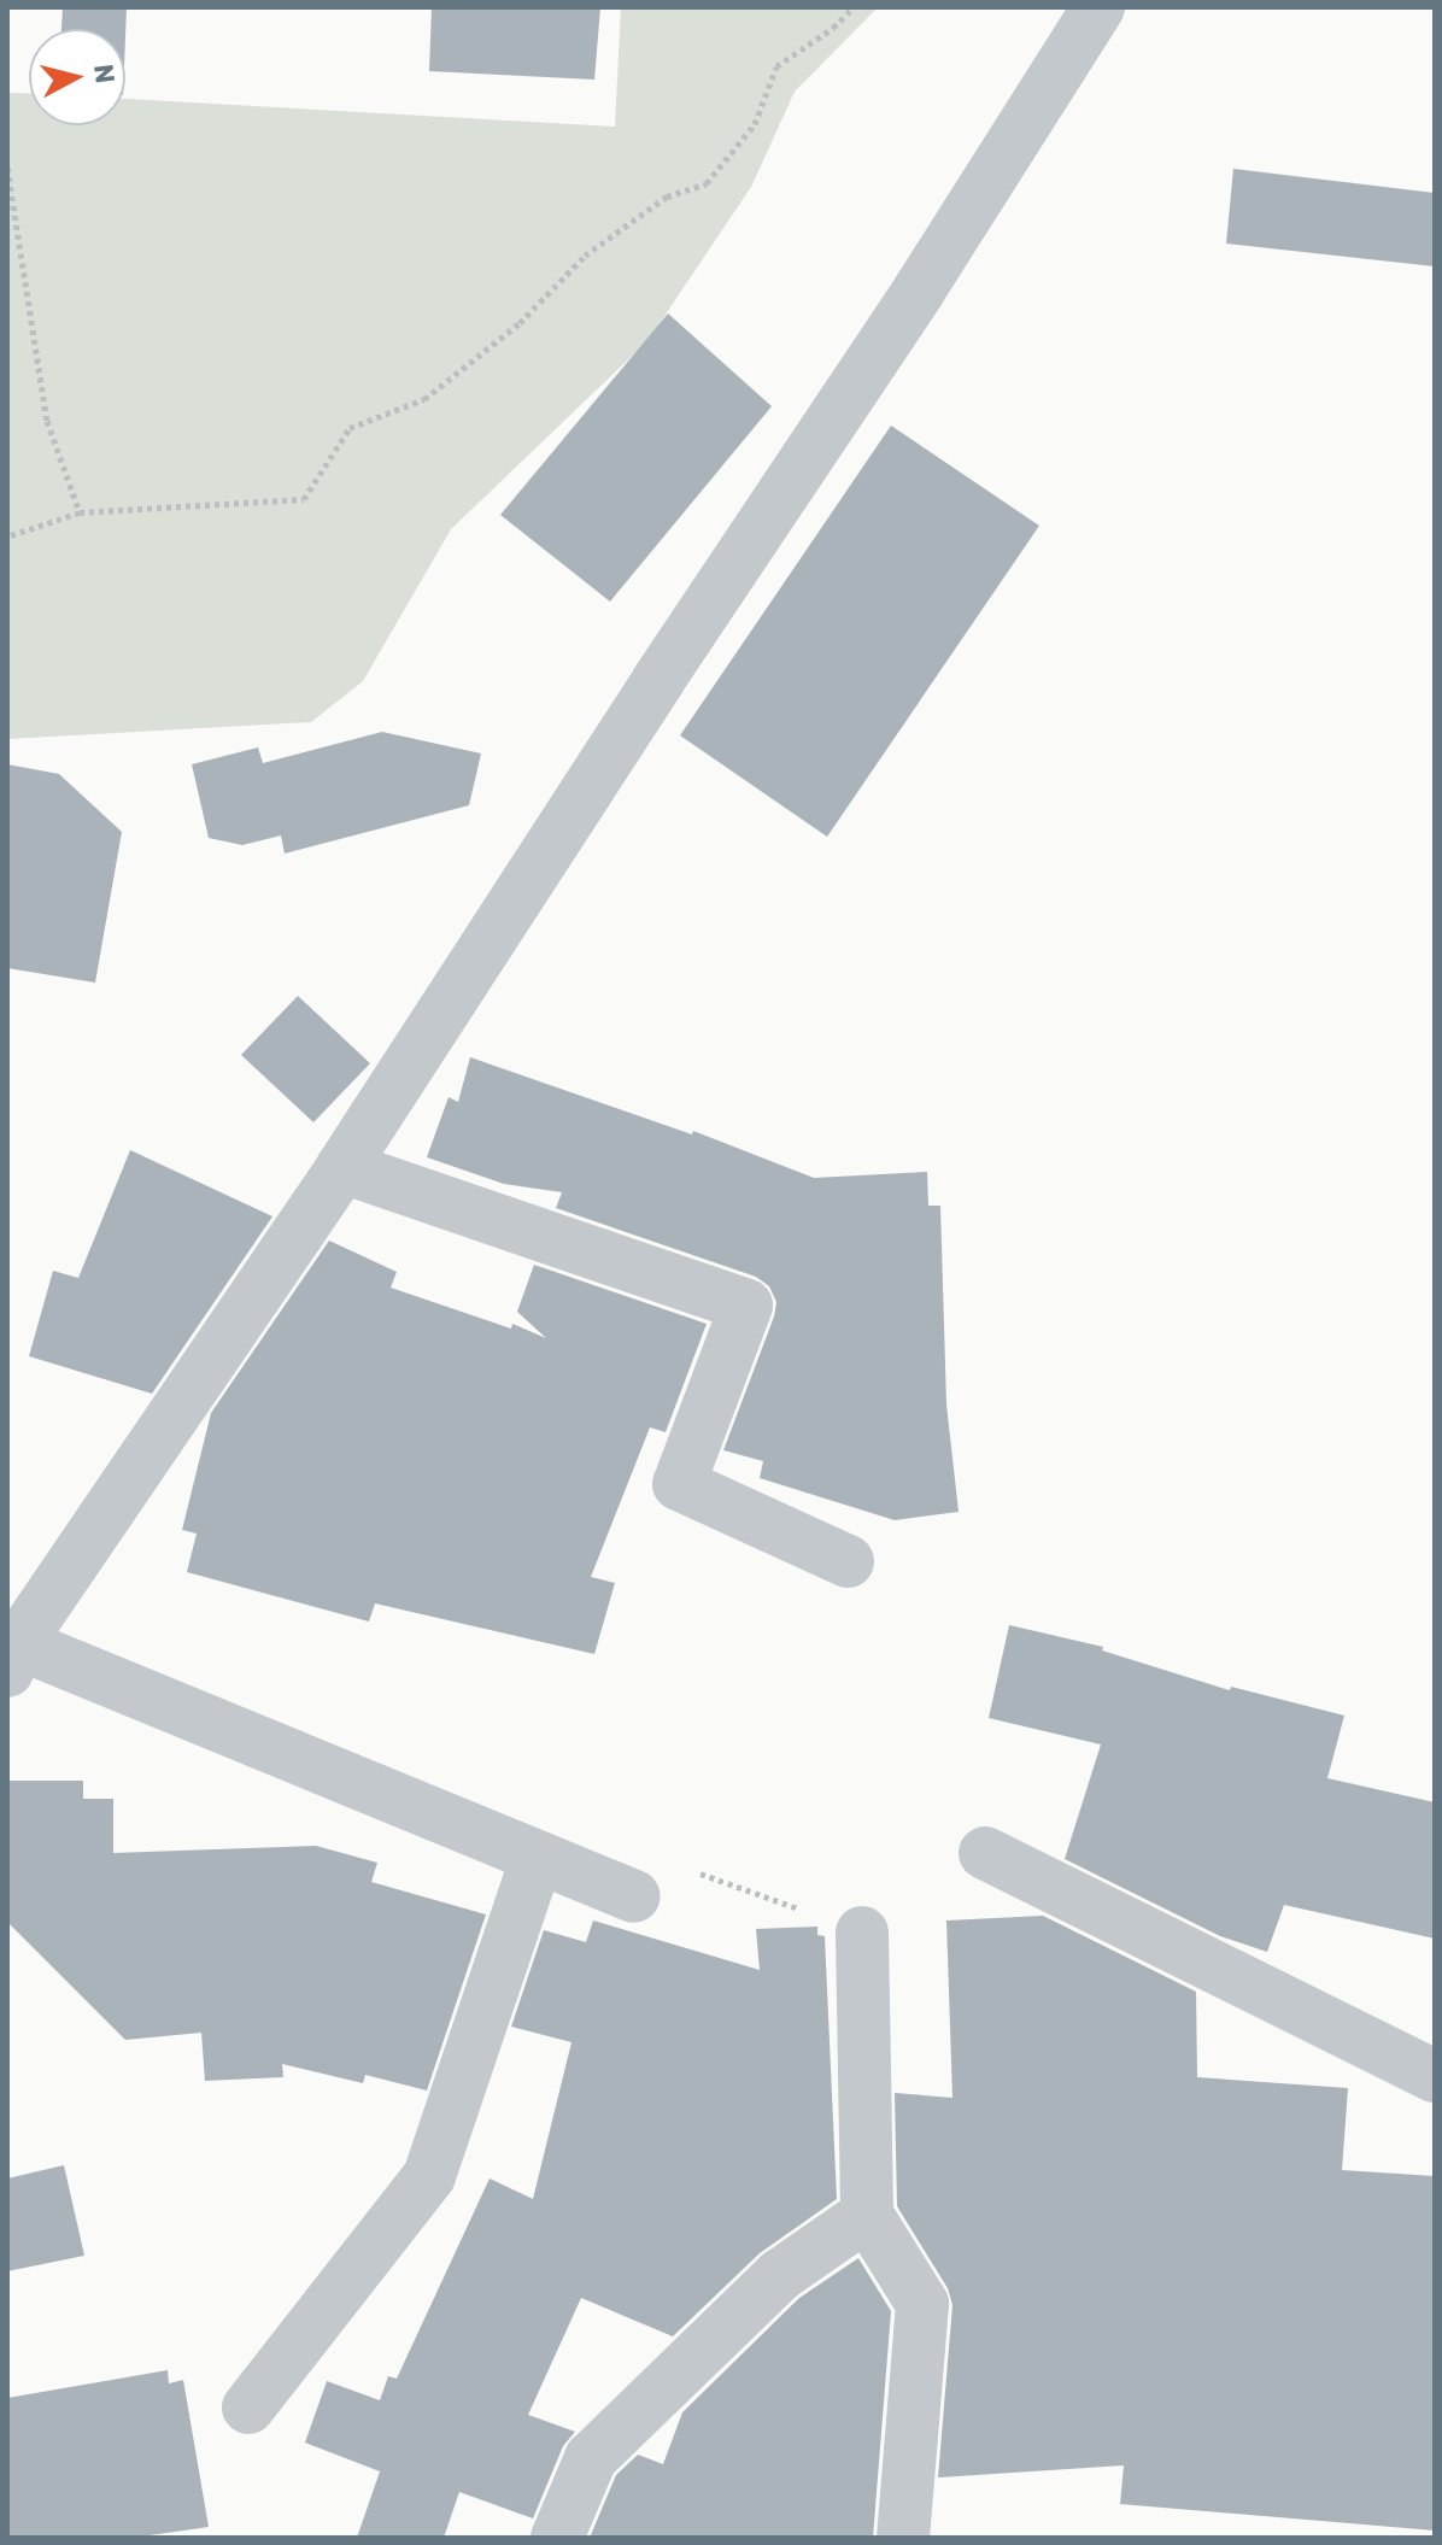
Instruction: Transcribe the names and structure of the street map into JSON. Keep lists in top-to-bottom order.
{
  "north": "right"
}
